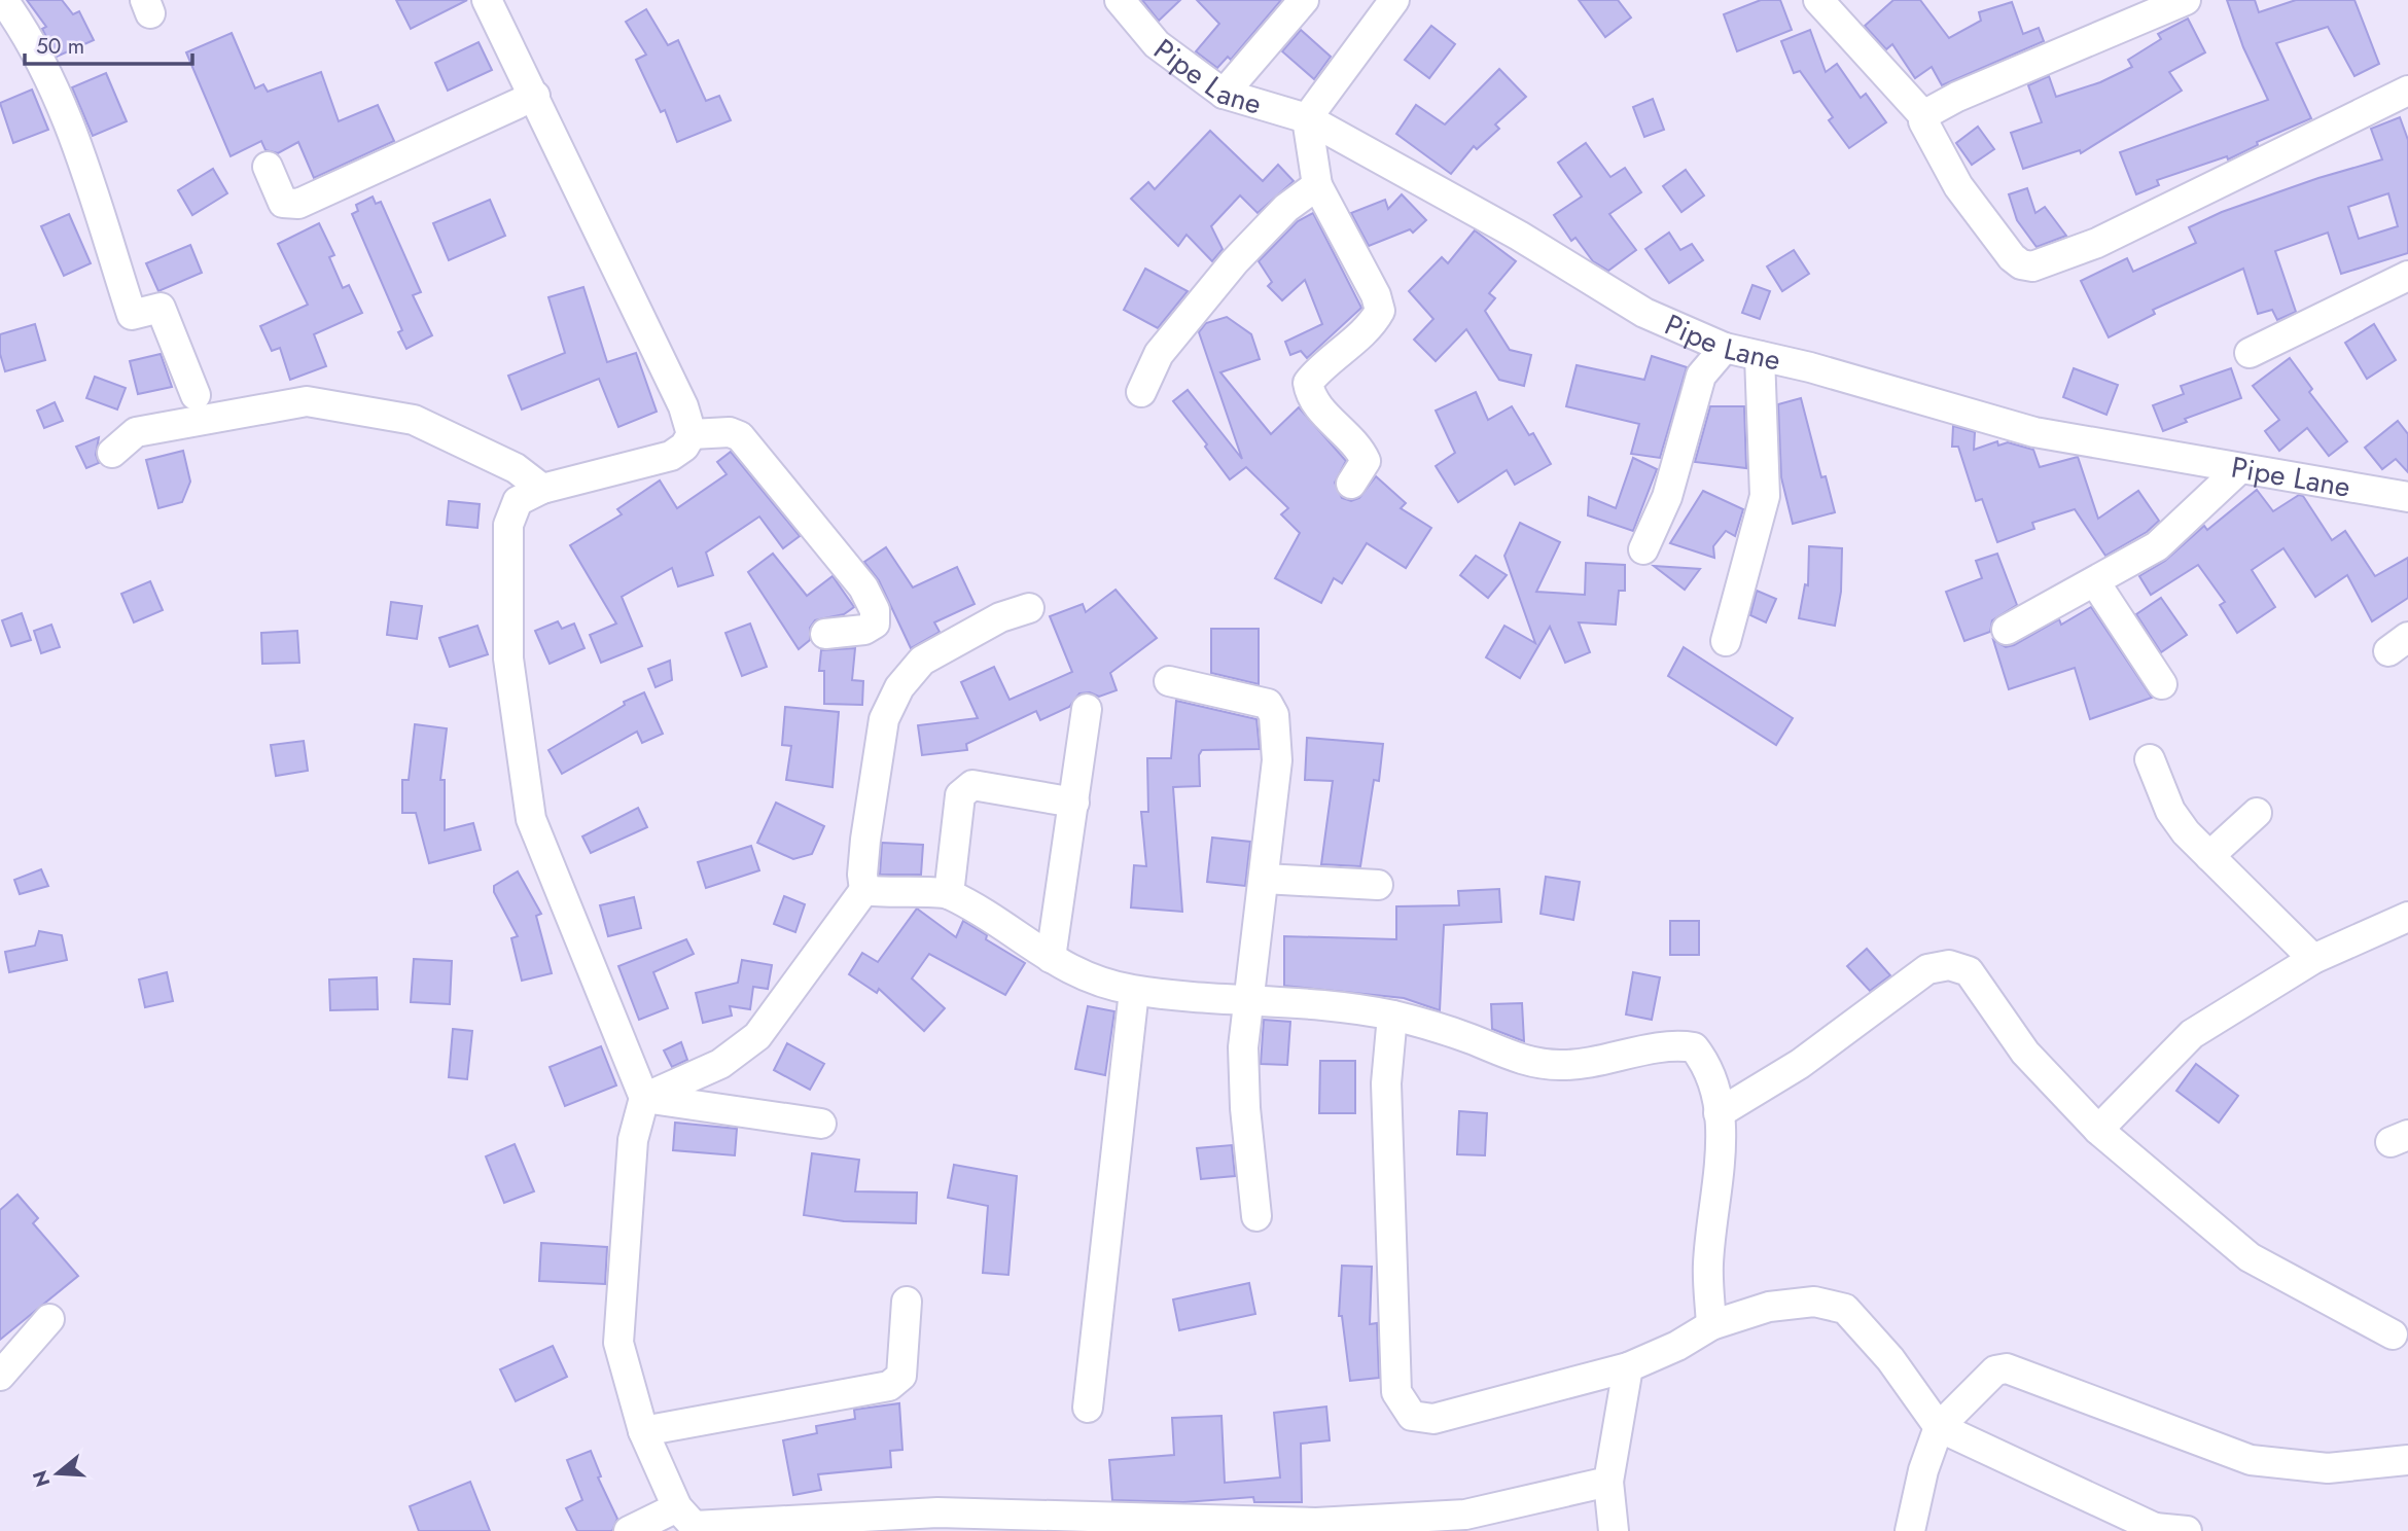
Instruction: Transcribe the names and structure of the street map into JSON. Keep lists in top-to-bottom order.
{
  "streets": {
    "street": ["Pipe Lane"]
  },
  "scale_bar": "50 m",
  "north": "left"
}
